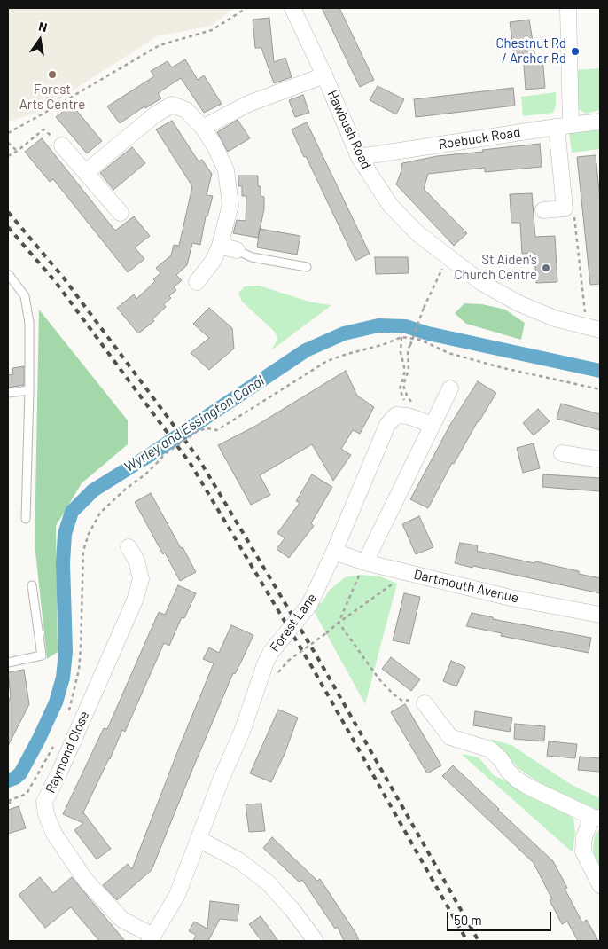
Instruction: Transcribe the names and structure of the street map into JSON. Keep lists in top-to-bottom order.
{
  "streets": {
    "street": [
      "Hawbush Road",
      "Roebuck Road",
      "Dartmouth Avenue",
      "Forest Lane",
      "Raymond Close"
    ]
  },
  "crossings": [
    ["Hawbush Road", "Roebuck Road"],
    ["Dartmouth Avenue", "Forest Lane"],
    ["Forest Lane", "Raymond Close"]
  ],
  "water": ["Wyrley and Essington Canal"],
  "places": ["Chestnut Rd / Archer Rd", "Forest Arts Centre", "St Aiden's Church Centre"],
  "scale_bar": "50 m",
  "north": "top"
}
